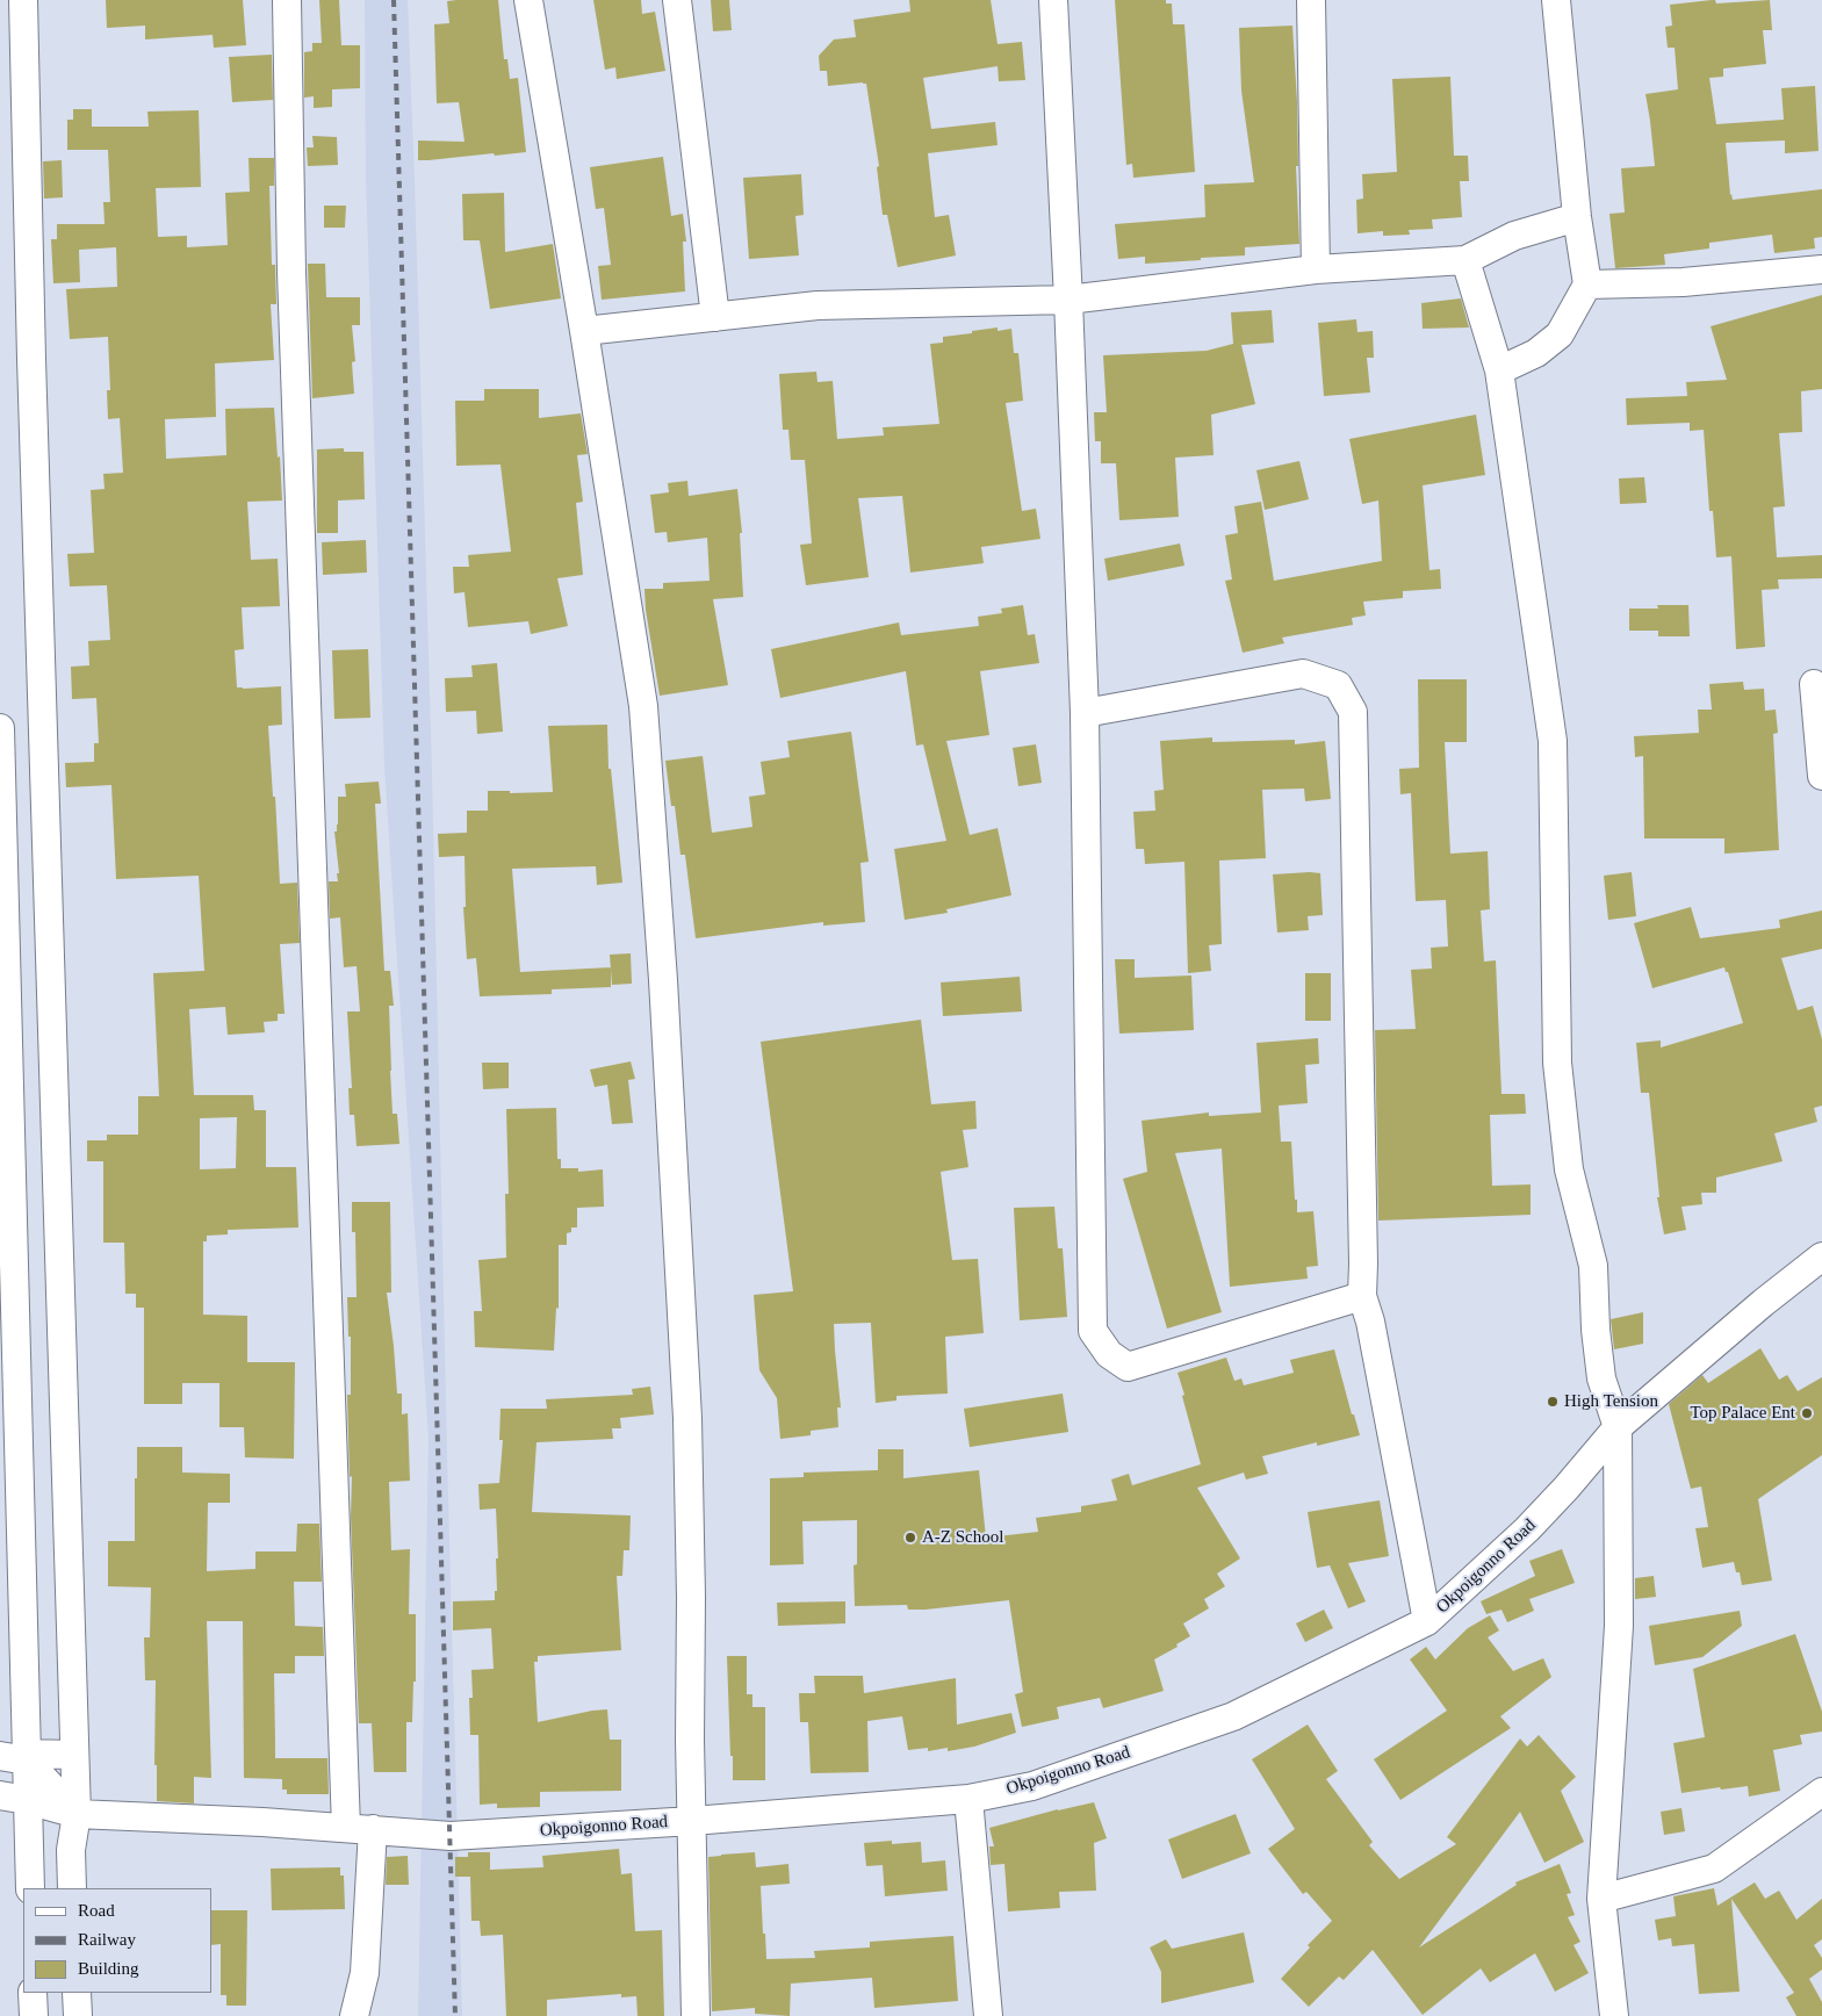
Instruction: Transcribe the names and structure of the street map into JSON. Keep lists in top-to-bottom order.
{
  "streets": {
    "street": ["Okpoigonno Road"]
  },
  "places": ["High Tension", "Top Palace Ent", "A-Z School"],
  "legend": ["Road", "Railway", "Building"]
}
